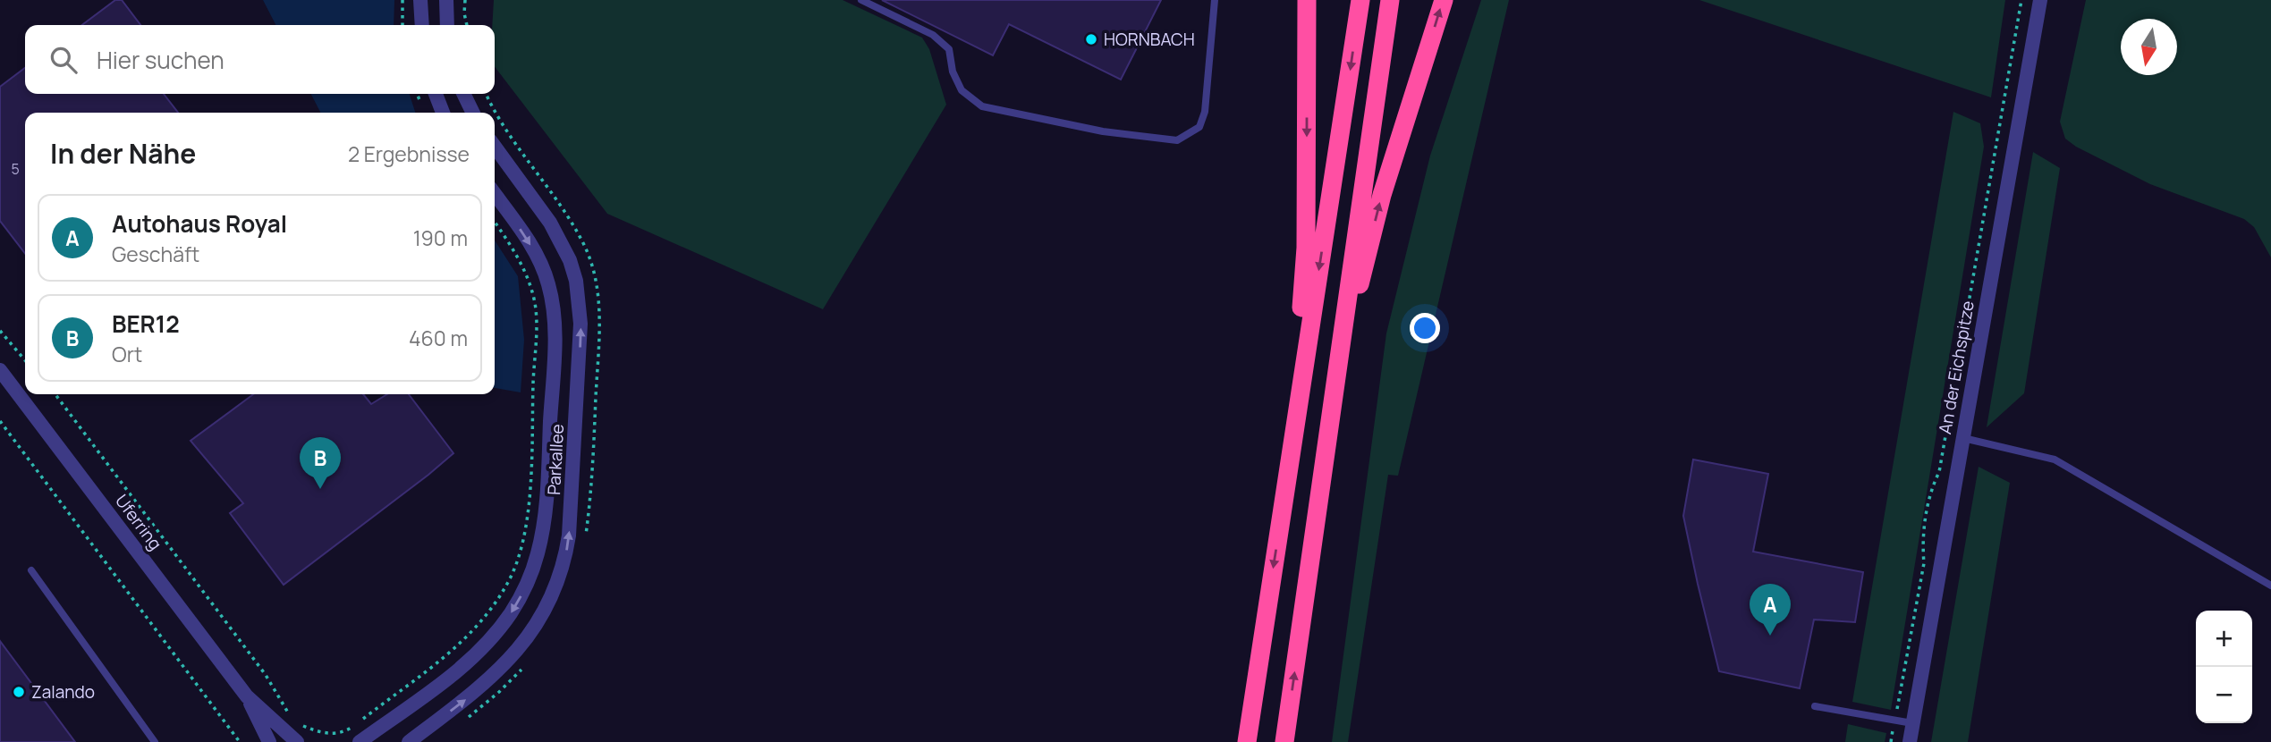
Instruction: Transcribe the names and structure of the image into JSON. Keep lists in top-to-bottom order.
{
  "streets": {
    "street": ["An der Eichspitze", "Parkallee", "Uferring"]
  },
  "places": ["HORNBACH", "Zalando"],
  "house_numbers": ["5"],
  "north": "bottom",
  "page": {
    "search": "Hier suchen",
    "heading": ["In der Nähe", "2 Ergebnisse"],
    "list": [
      {
        "mark": "A",
        "name": "Autohaus Royal",
        "note": "Geschäft",
        "value": "190 m"
      },
      {
        "mark": "B",
        "name": "BER12",
        "note": "Ort",
        "value": "460 m"
      }
    ],
    "pins": ["B", "A"],
    "map_buttons": ["+", "−"]
  }
}
